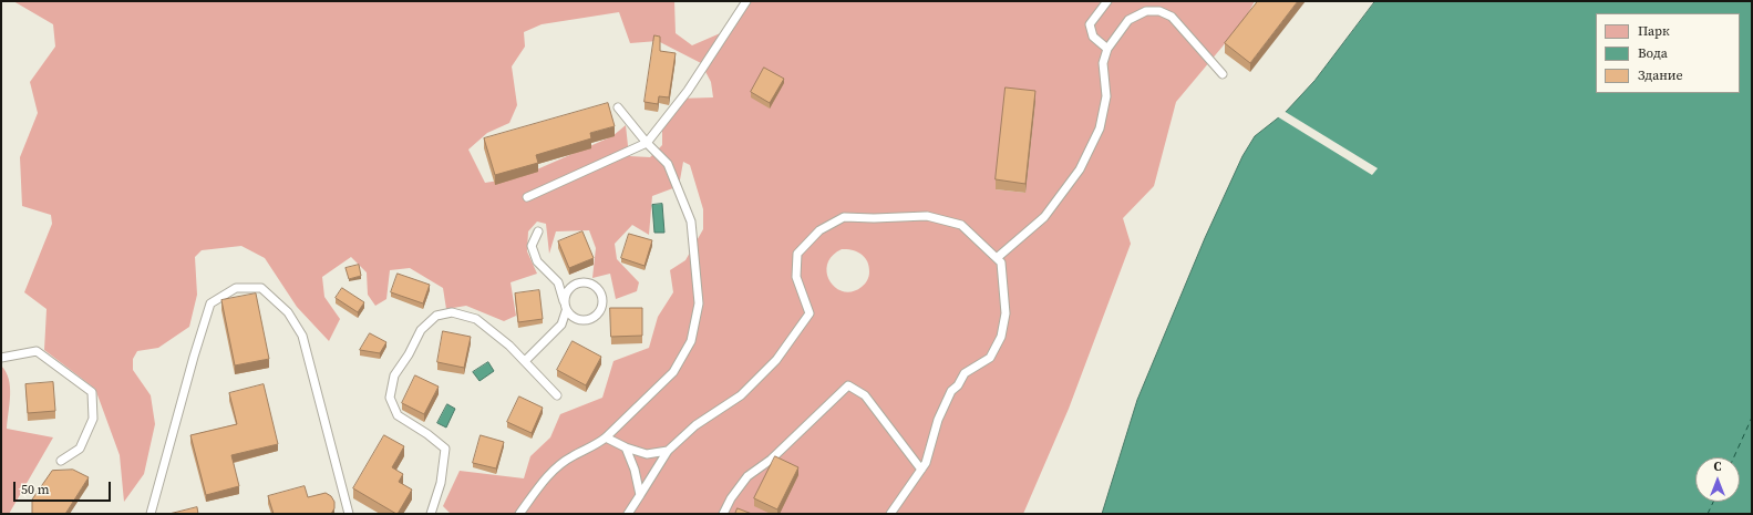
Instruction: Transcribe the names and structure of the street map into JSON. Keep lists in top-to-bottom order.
{
  "legend": ["Парк", "Вода", "Здание"],
  "scale_bar": "50 m",
  "north": "top"
}
